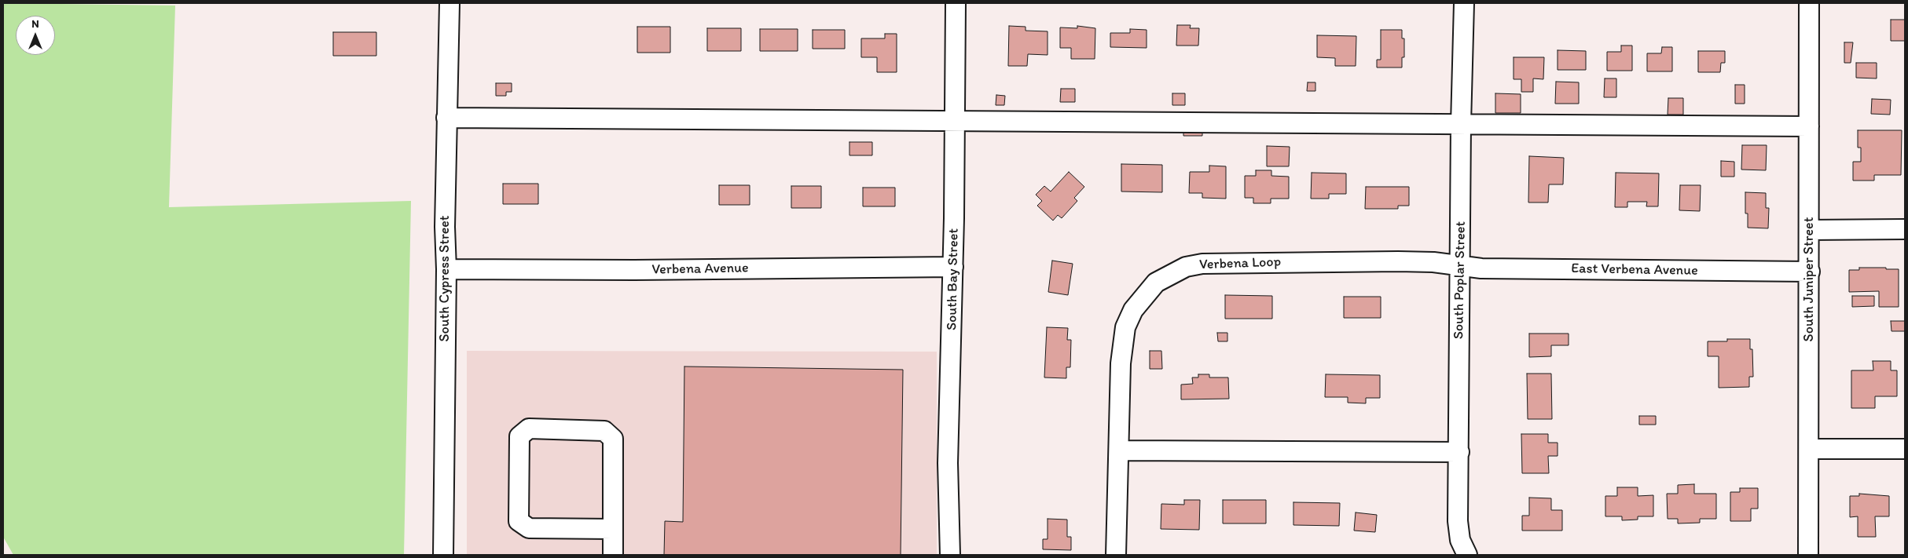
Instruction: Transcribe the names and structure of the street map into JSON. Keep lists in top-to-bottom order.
{
  "streets": {
    "street": [
      "Verbena Loop",
      "Verbena Avenue",
      "East Verbena Avenue",
      "South Cypress Street",
      "South Bay Street",
      "South Juniper Street",
      "South Poplar Street"
    ]
  },
  "crossings": [
    ["Verbena Loop", "East Verbena Avenue"],
    ["Verbena Loop", "South Poplar Street"],
    ["Verbena Avenue", "South Cypress Street"],
    ["Verbena Avenue", "South Bay Street"],
    ["East Verbena Avenue", "South Juniper Street"],
    ["East Verbena Avenue", "South Poplar Street"]
  ],
  "north": "top"
}
